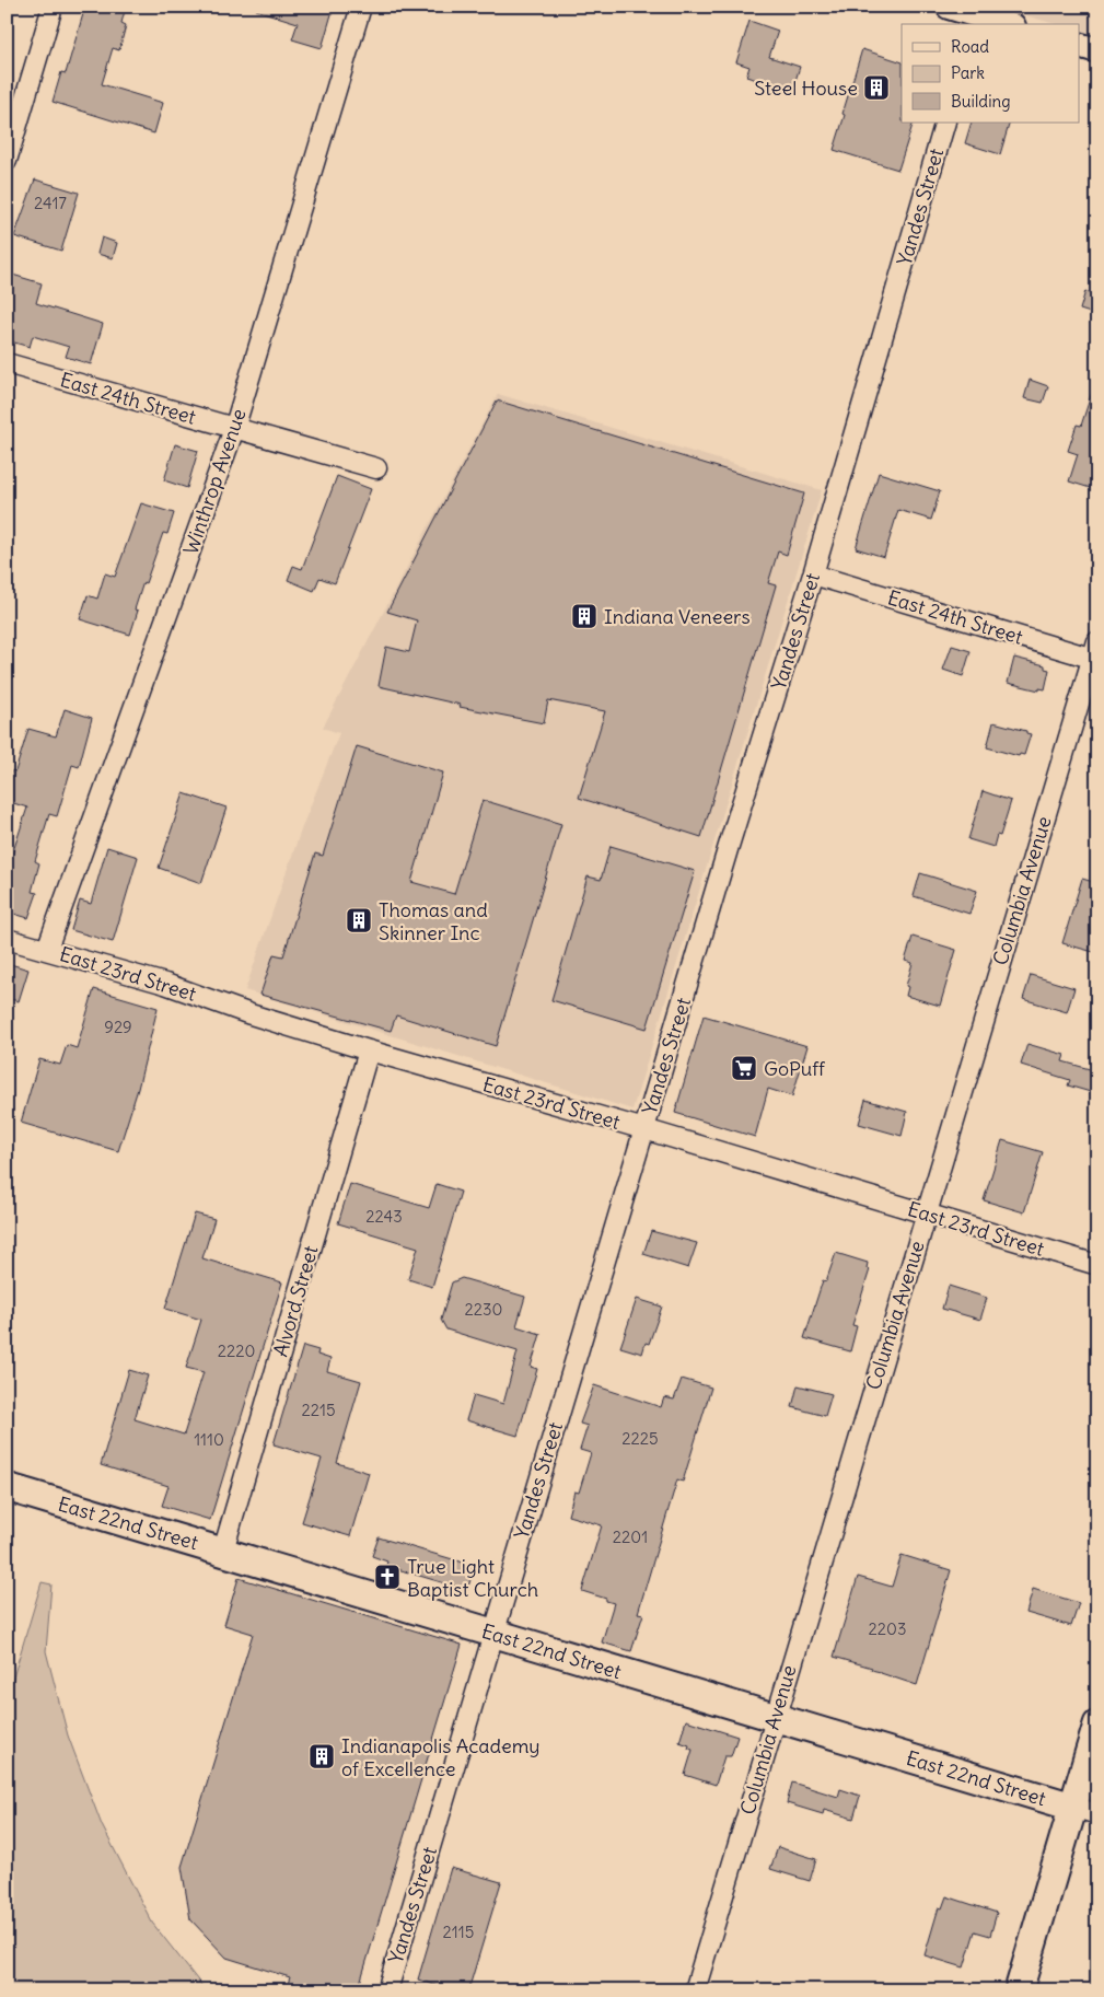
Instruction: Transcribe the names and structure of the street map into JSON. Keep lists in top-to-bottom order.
{
  "streets": {
    "main road": ["East 22nd Street"],
    "street": [
      "Yandes Street",
      "East 24th Street",
      "Winthrop Avenue",
      "Columbia Avenue",
      "East 23rd Street",
      "Alvord Street"
    ]
  },
  "crossings": [
    ["Yandes Street", "East 24th Street"],
    ["Yandes Street", "East 23rd Street"],
    ["Yandes Street", "East 22nd Street"],
    ["East 24th Street", "Winthrop Avenue"],
    ["East 24th Street", "Columbia Avenue"],
    ["Winthrop Avenue", "East 23rd Street"],
    ["Columbia Avenue", "East 23rd Street"],
    ["Columbia Avenue", "East 22nd Street"],
    ["East 23rd Street", "Alvord Street"],
    ["Alvord Street", "East 22nd Street"]
  ],
  "places": {
    "building": [
      "Steel House",
      "Indiana Veneers",
      "Thomas and Skinner Inc",
      "Indianapolis Academy of Excellence"
    ],
    "supermarket": ["GoPuff"],
    "church": ["True Light Baptist Church"]
  },
  "house_numbers": [
    "2417",
    "929",
    "2243",
    "2230",
    "2220",
    "2215",
    "2225",
    "1110",
    "2201",
    "2203",
    "2115"
  ],
  "legend": ["Road", "Park", "Building"]
}
